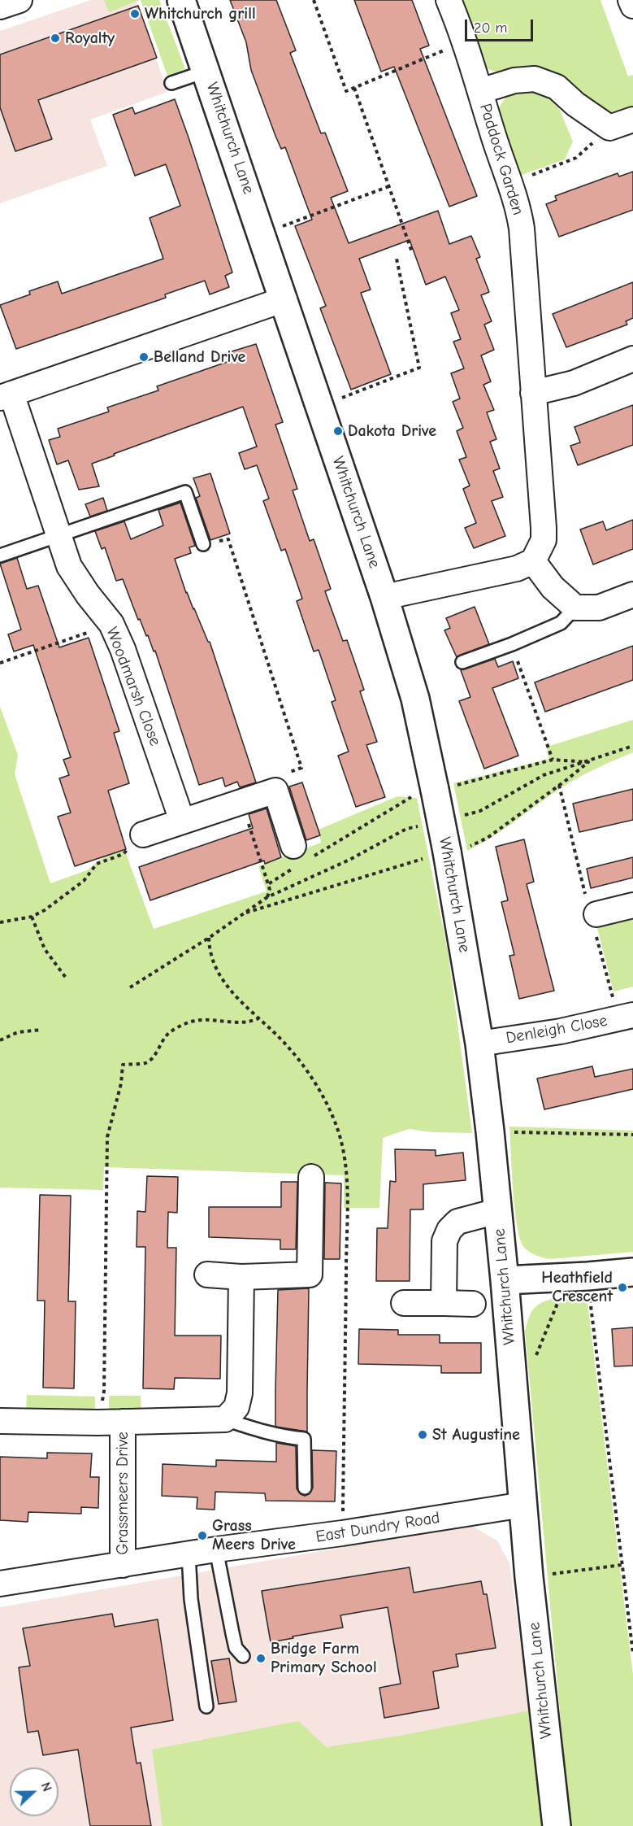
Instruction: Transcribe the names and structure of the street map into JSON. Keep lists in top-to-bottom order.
{
  "streets": {
    "street": [
      "Whitchurch Lane",
      "Paddock Garden",
      "Woodmarsh Close",
      "Denleigh Close",
      "Grassmeers Drive",
      "East Dundry Road"
    ]
  },
  "crossings": [
    ["Whitchurch Lane", "Denleigh Close"],
    ["Whitchurch Lane", "East Dundry Road"],
    ["Grassmeers Drive", "East Dundry Road"]
  ],
  "places": [
    "Whitchurch grill",
    "Royalty",
    "Belland Drive",
    "Dakota Drive",
    "Heathfield Crescent",
    "St Augustine",
    "Grass Meers Drive",
    "Bridge Farm Primary School"
  ],
  "scale_bar": "20 m",
  "north": "right"
}
